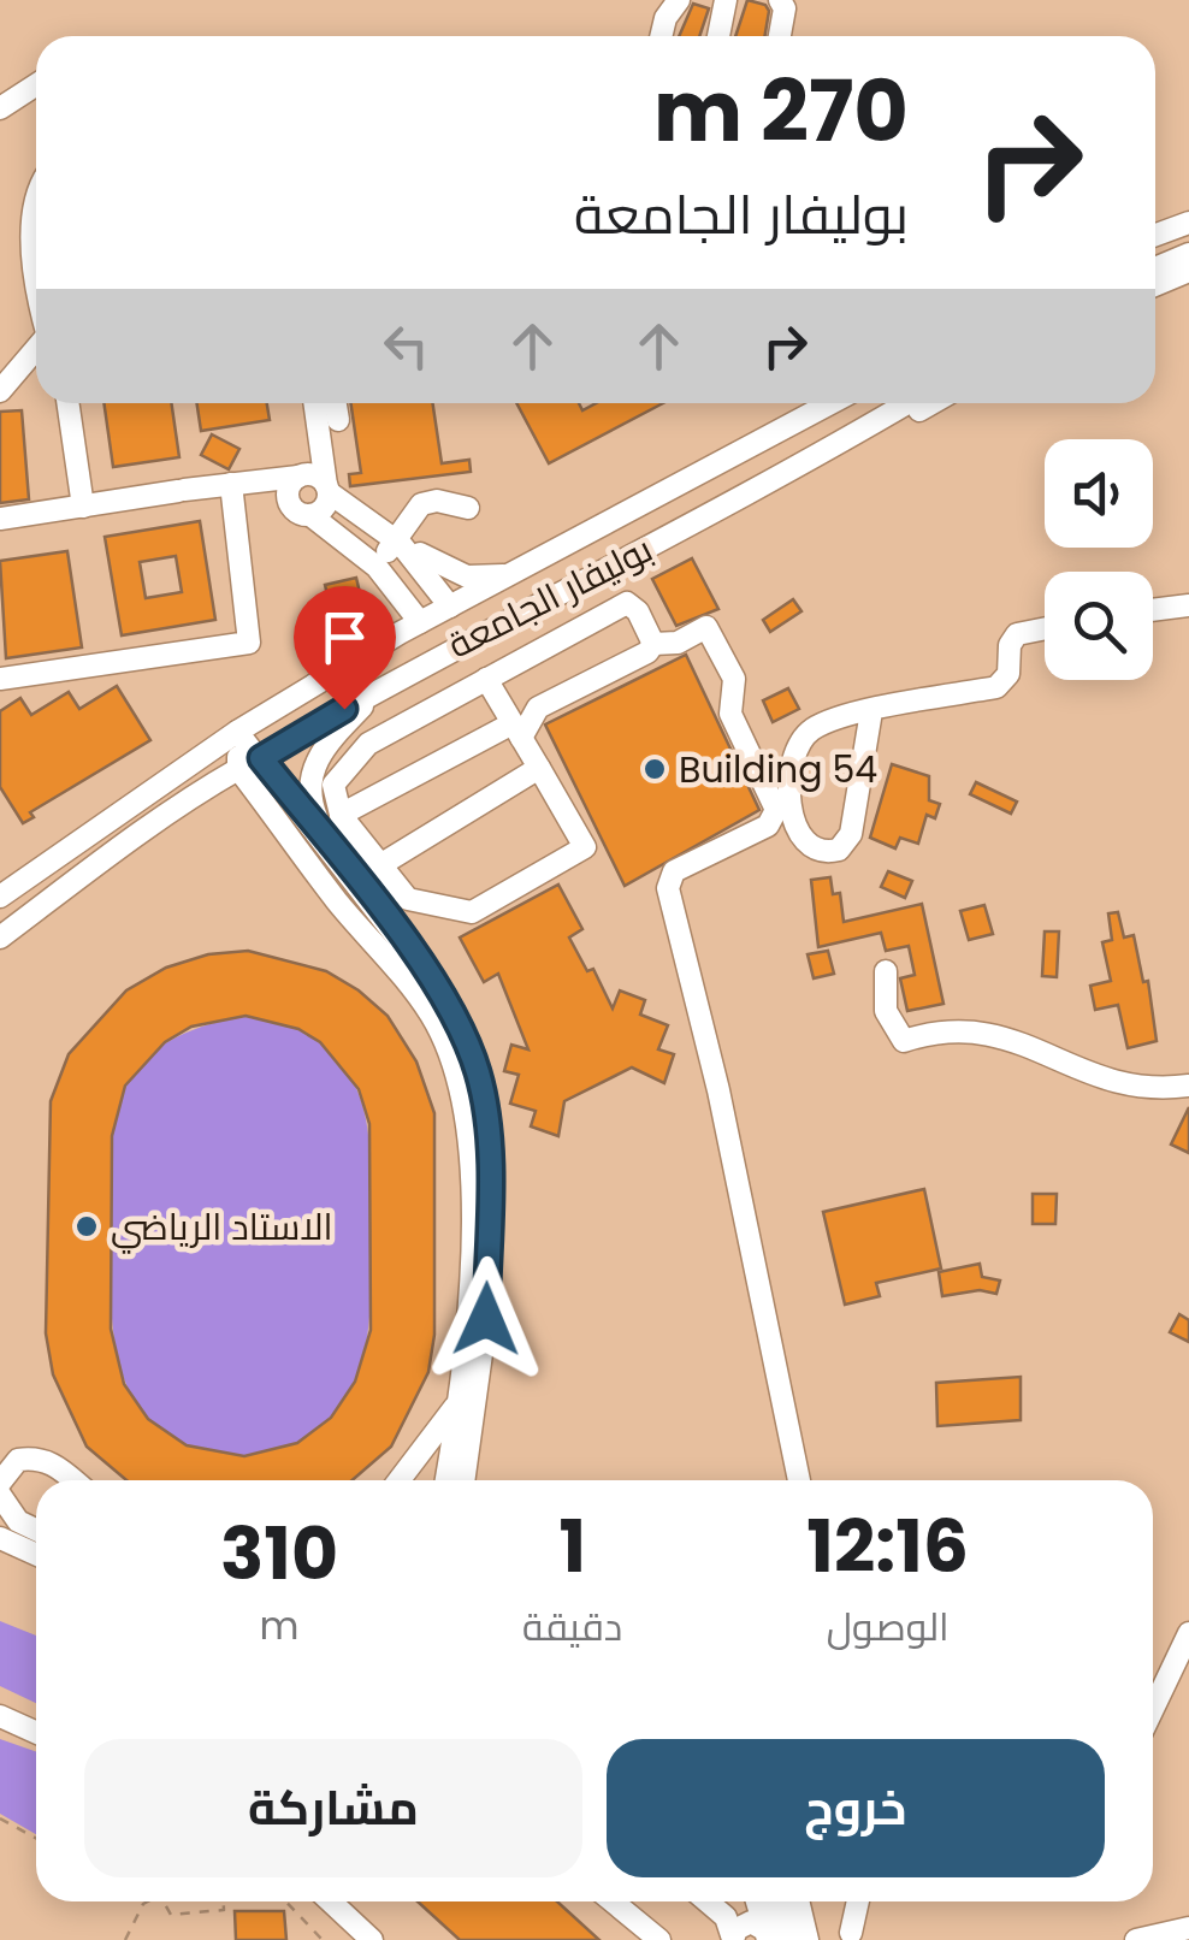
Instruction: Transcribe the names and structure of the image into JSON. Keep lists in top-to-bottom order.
{
  "streets": {
    "street": ["بوليفار الجامعة"]
  },
  "places": ["Building 54", "الاستاد الرياضي"],
  "page": {
    "turn": ["270 m", "بوليفار الجامعة"],
    "eta": [
      "12:16",
      "الوصول",
      "1",
      "دقيقة",
      "310",
      "m"
    ],
    "buttons": ["خروج", "مشاركة"]
  }
}
